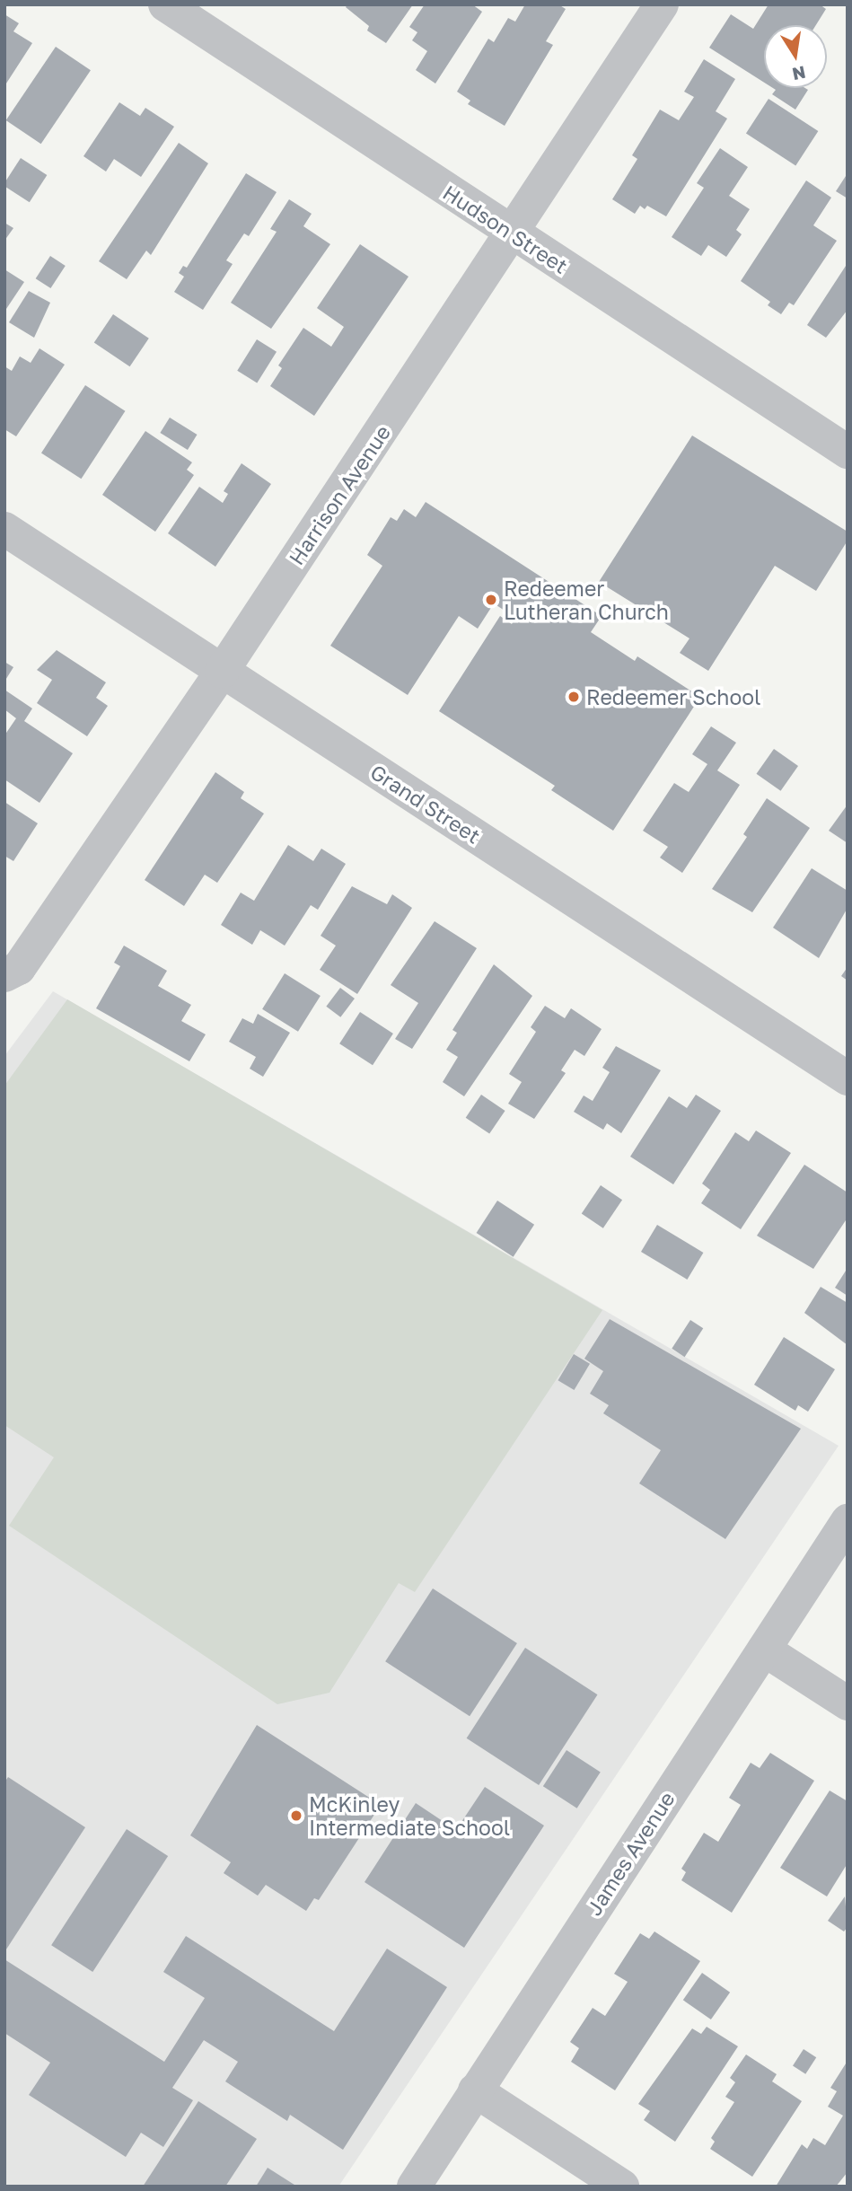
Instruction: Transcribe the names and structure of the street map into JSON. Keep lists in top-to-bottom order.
{
  "streets": {
    "street": [
      "Hudson Street",
      "Harrison Avenue",
      "Grand Street",
      "James Avenue"
    ]
  },
  "crossings": [
    ["Hudson Street", "Harrison Avenue"],
    ["Harrison Avenue", "Grand Street"]
  ],
  "places": ["Redeemer Lutheran Church", "Redeemer School", "McKinley Intermediate School"],
  "north": "bottom"
}
